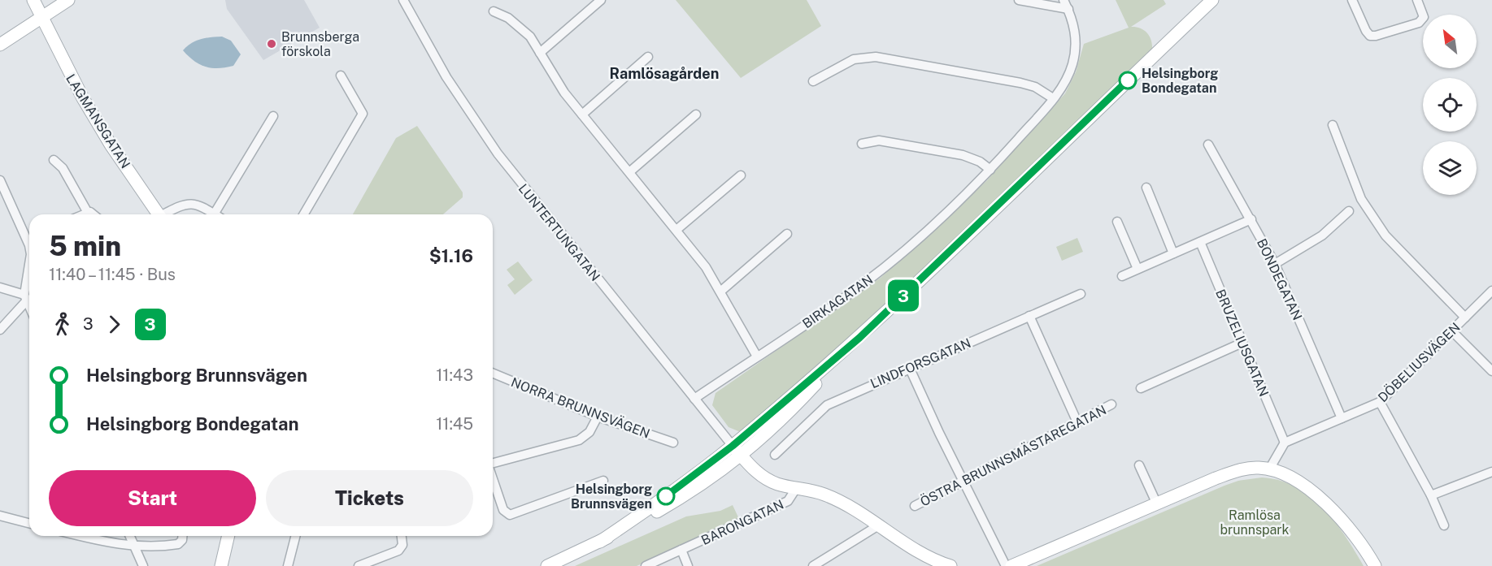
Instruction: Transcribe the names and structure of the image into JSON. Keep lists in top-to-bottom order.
{
  "streets": {
    "main road": ["LAGMANSGATAN"],
    "street": [
      "LUNTERTUNGATAN",
      "BONDEGATAN",
      "BIRKAGATAN",
      "BRUZELIUSGATAN",
      "DÖBELIUSVÄGEN",
      "LINDFORSGATAN",
      "NORRA BRUNNSVÄGEN",
      "ÖSTRA BRUNNSMÄSTAREGATAN",
      "BARONGATAN"
    ]
  },
  "crossings": [
    ["LUNTERTUNGATAN", "BIRKAGATAN"],
    ["BONDEGATAN", "DÖBELIUSVÄGEN"],
    ["BRUZELIUSGATAN", "DÖBELIUSVÄGEN"]
  ],
  "districts": ["Ramlösagården"],
  "parks": ["Ramlösa brunnspark"],
  "places": ["Brunnsberga förskola", "Helsingborg Bondegatan", "Helsingborg Brunnsvägen"],
  "lines": ["bus line 3"],
  "north": "top left",
  "page": {
    "on_map": "3",
    "heading": ["5 min", "11:40 – 11:45 · Bus", "$1.16"],
    "legs": ["3", "3"],
    "list": [
      {
        "name": "Helsingborg Brunnsvägen",
        "value": "11:43"
      },
      {
        "name": "Helsingborg Bondegatan",
        "value": "11:45"
      }
    ],
    "buttons": ["Start", "Tickets"]
  }
}
